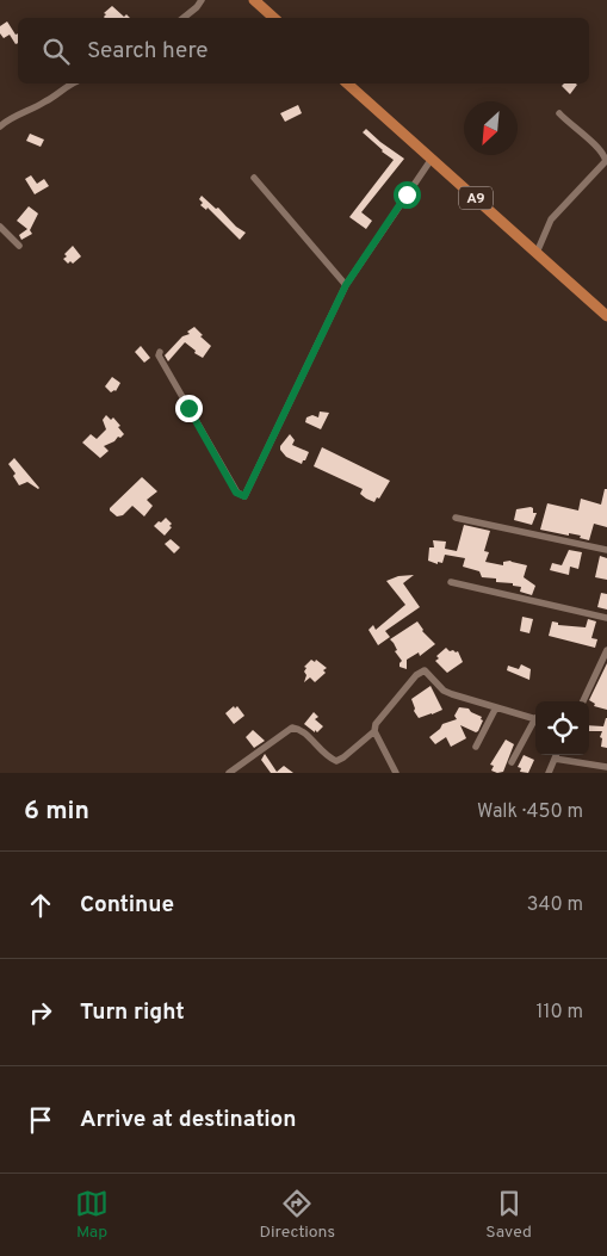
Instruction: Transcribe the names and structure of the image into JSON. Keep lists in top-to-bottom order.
{
  "streets": {
    "main road": ["A9"]
  },
  "north": "bottom left",
  "page": {
    "search": "Search here",
    "heading": ["6 min", "Walk · 450 m"],
    "list": [
      ["Continue", "340 m"],
      ["Turn right", "110 m"],
      "Arrive at destination"
    ],
    "nav": ["Map", "Directions", "Saved"]
  }
}
